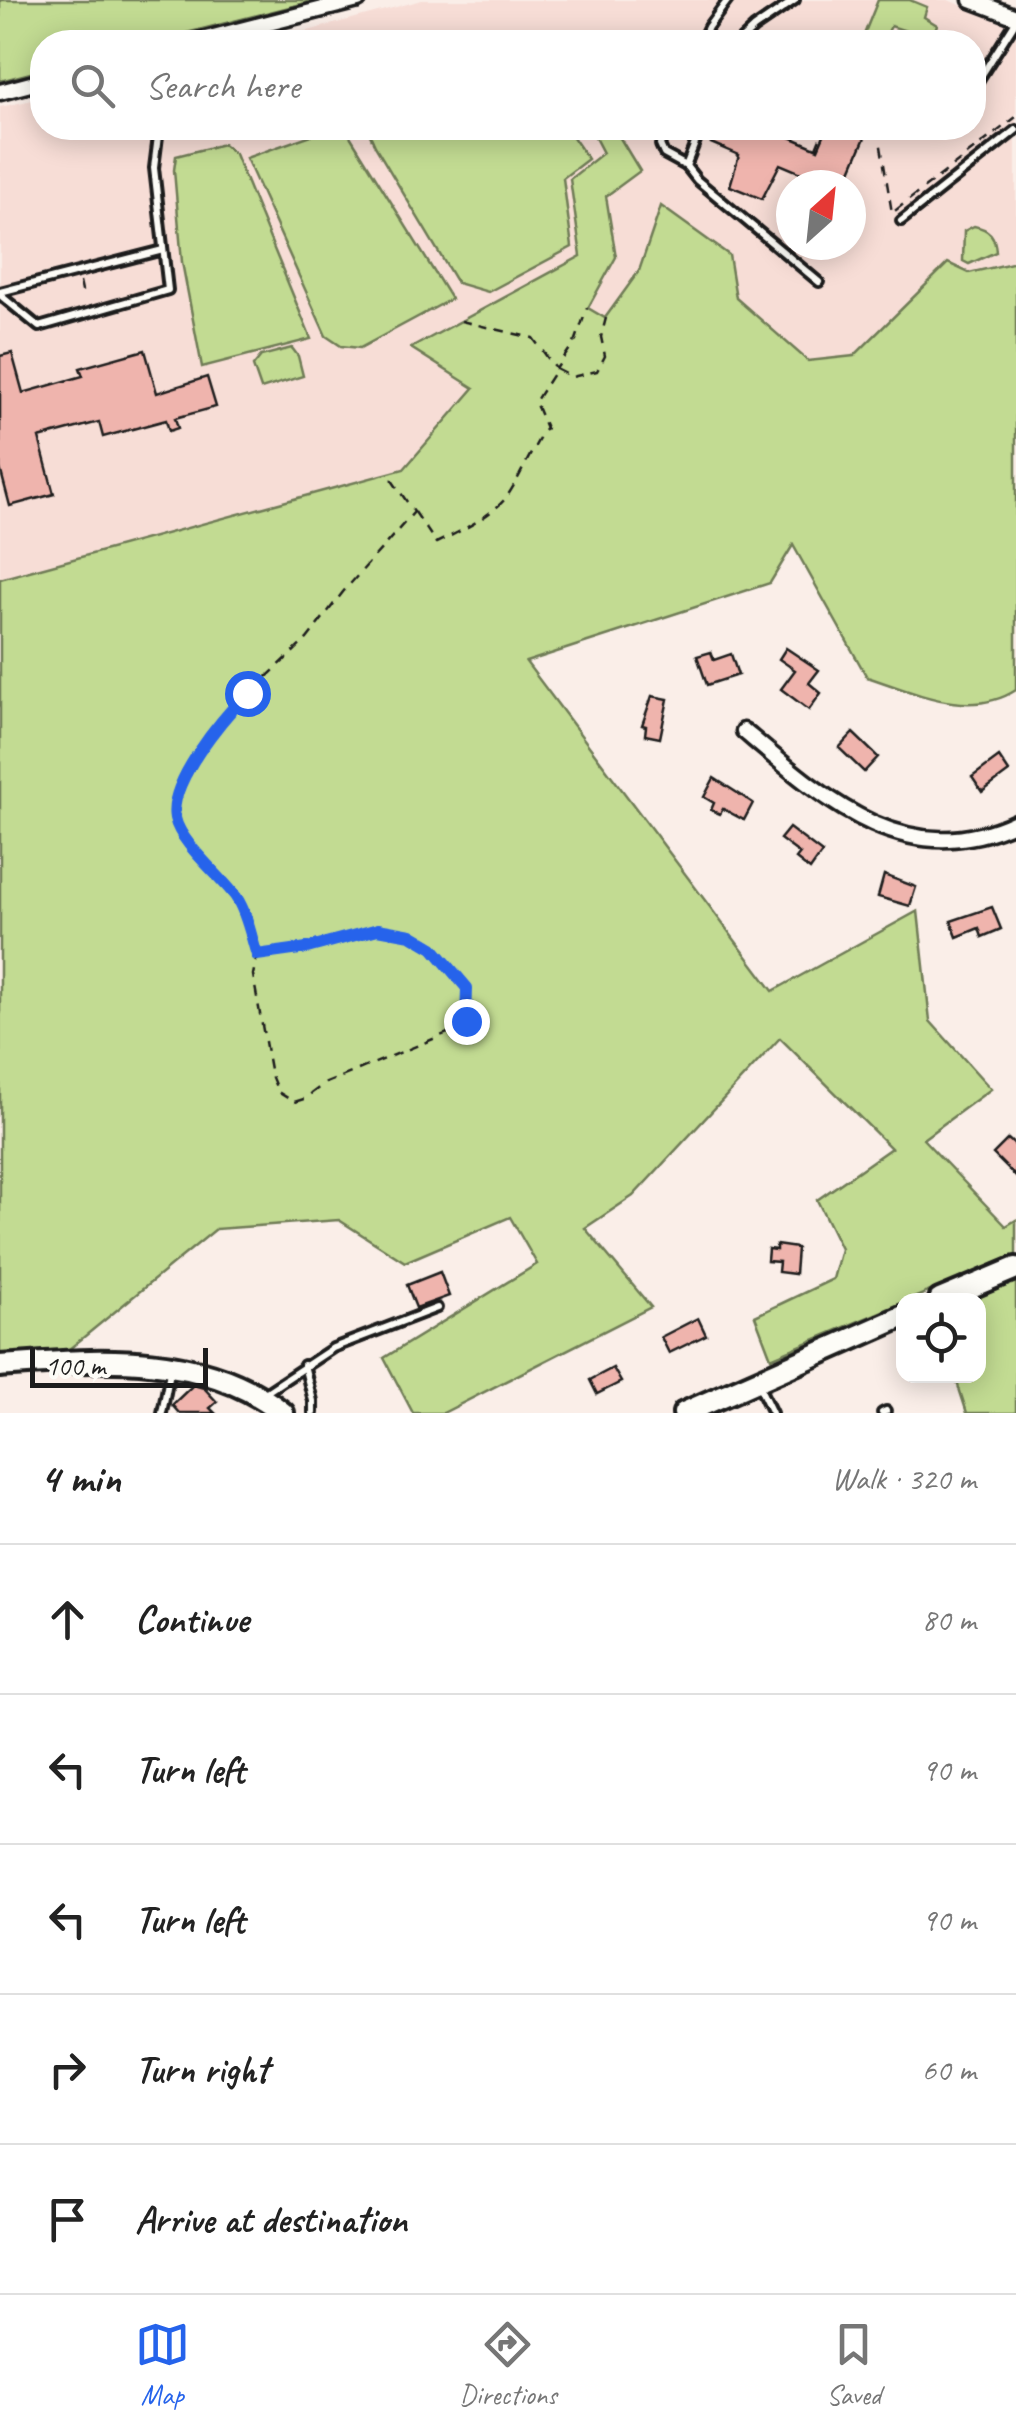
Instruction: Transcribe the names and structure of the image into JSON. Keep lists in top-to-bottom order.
{
  "scale_bar": "100 m",
  "north": "top right",
  "page": {
    "search": "Search here",
    "scale": "100 m",
    "heading": ["4 min", "Walk · 320 m"],
    "list": [
      ["Continue", "80 m"],
      ["Turn left", "90 m"],
      ["Turn left", "90 m"],
      ["Turn right", "60 m"],
      "Arrive at destination"
    ],
    "nav": ["Map", "Directions", "Saved"]
  }
}
